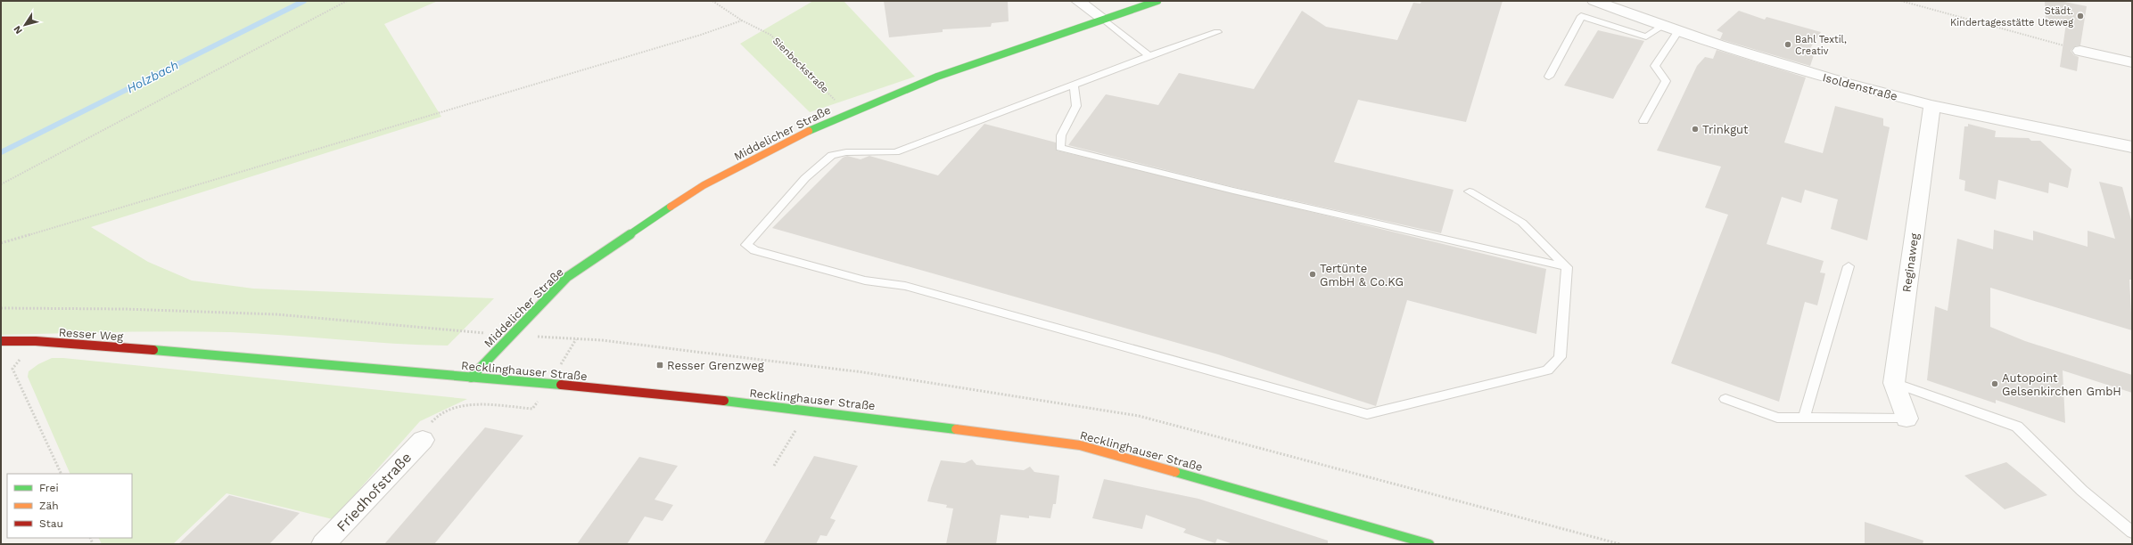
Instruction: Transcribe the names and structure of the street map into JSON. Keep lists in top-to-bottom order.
{
  "streets": {
    "main road": ["Middelicher Straße", "Resser Weg", "Recklinghauser Straße"],
    "street": ["Isoldenstraße", "Reginaweg", "Friedhofstraße"],
    "path": ["Sienbeckstraße"]
  },
  "crossings": [
    ["Sienbeckstraße", "Middelicher Straße"],
    ["Isoldenstraße", "Reginaweg"],
    ["Middelicher Straße", "Recklinghauser Straße"],
    ["Resser Weg", "Recklinghauser Straße"]
  ],
  "water": ["Holzbach"],
  "places": {
    "other": [
      "Städt. Kindertagesstätte Uteweg",
      "Bahl Textil, Creativ",
      "Trinkgut",
      "Tertünte GmbH & Co.KG",
      "Autopoint Gelsenkirchen GmbH"
    ],
    "transit": ["Resser Grenzweg"]
  },
  "legend": ["Frei", "Zäh", "Stau"],
  "north": "bottom left"
}
